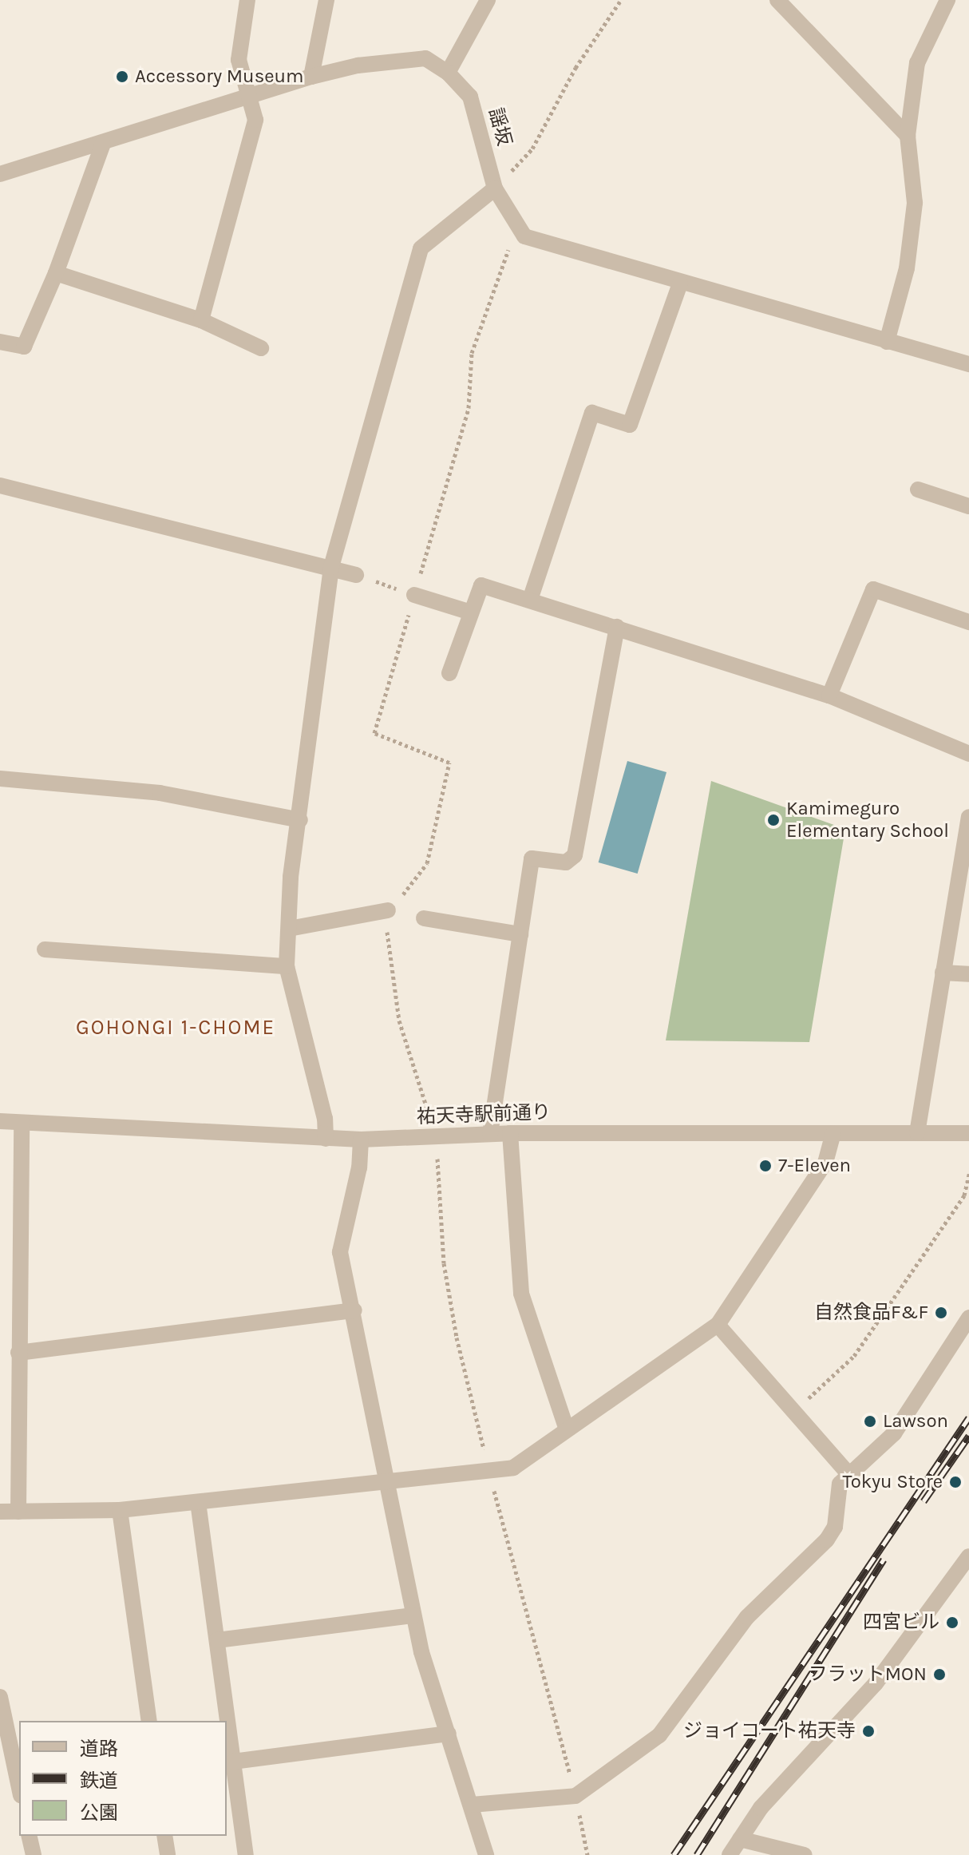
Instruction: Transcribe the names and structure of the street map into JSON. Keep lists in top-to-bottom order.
{
  "streets": {
    "street": ["謡坂", "祐天寺駅前通り"]
  },
  "districts": ["GOHONGI 1-CHOME"],
  "places": [
    "Accessory Museum",
    "Kamimeguro Elementary School",
    "7-Eleven",
    "自然食品F&F",
    "Lawson",
    "Tokyu Store",
    "四宮ビル",
    "フラットMON",
    "ジョイコート祐天寺"
  ],
  "legend": ["道路", "鉄道", "公園"]
}
